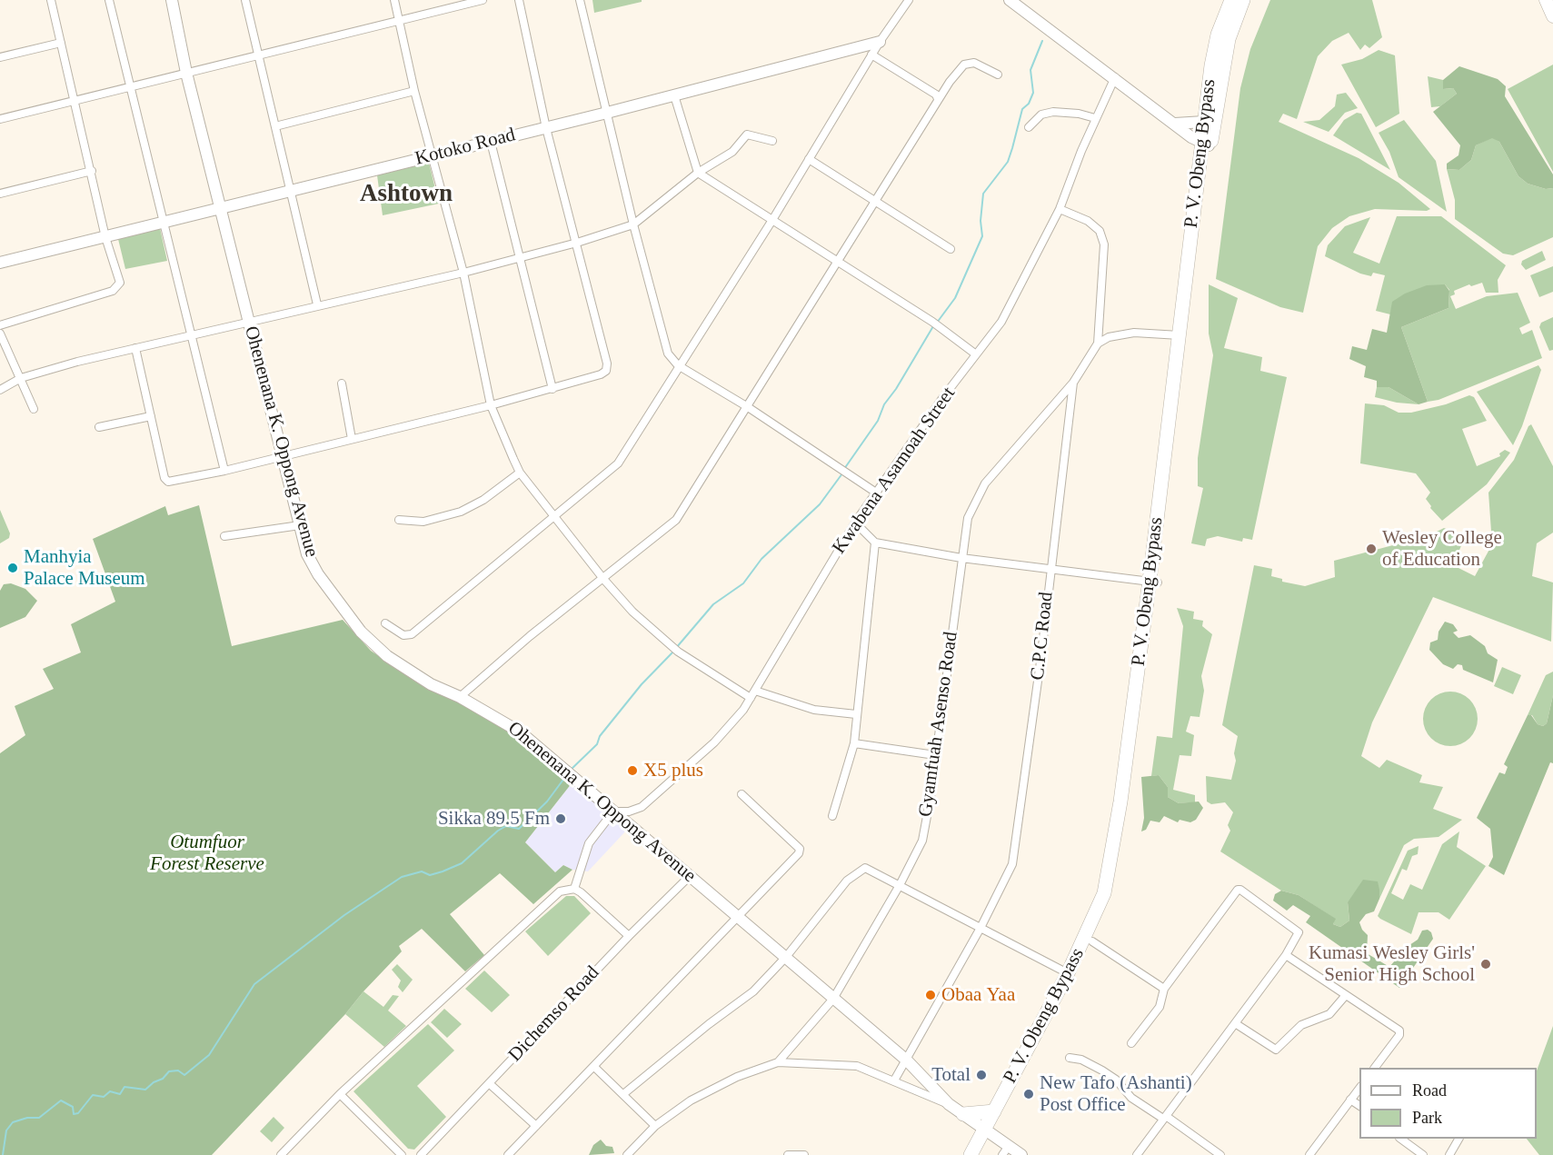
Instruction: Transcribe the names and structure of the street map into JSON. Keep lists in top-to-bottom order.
{
  "streets": {
    "highway": ["P. V. Obeng Bypass"],
    "street": [
      "Kotoko Road",
      "Ohenenana K. Oppong Avenue",
      "Kwabena Asamoah Street",
      "C.P.C Road",
      "Gyamfuah Asenso Road",
      "Dichemso Road"
    ]
  },
  "crossings": [
    ["Kotoko Road", "Ohenenana K. Oppong Avenue"],
    ["P. V. Obeng Bypass", "Ohenenana K. Oppong Avenue"],
    ["Ohenenana K. Oppong Avenue", "Kwabena Asamoah Street"],
    ["Ohenenana K. Oppong Avenue", "C.P.C Road"],
    ["Ohenenana K. Oppong Avenue", "Gyamfuah Asenso Road"],
    ["Ohenenana K. Oppong Avenue", "Dichemso Road"]
  ],
  "districts": ["Ashtown"],
  "parks": ["Otumfuor Forest Reserve"],
  "places": [
    "Wesley College of Education",
    "Manhyia Palace Museum",
    "X5 plus",
    "Sikka 89.5 Fm",
    "Kumasi Wesley Girls' Senior High School",
    "Obaa Yaa",
    "Total",
    "New Tafo (Ashanti) Post Office"
  ],
  "legend": ["Road", "Park"]
}
